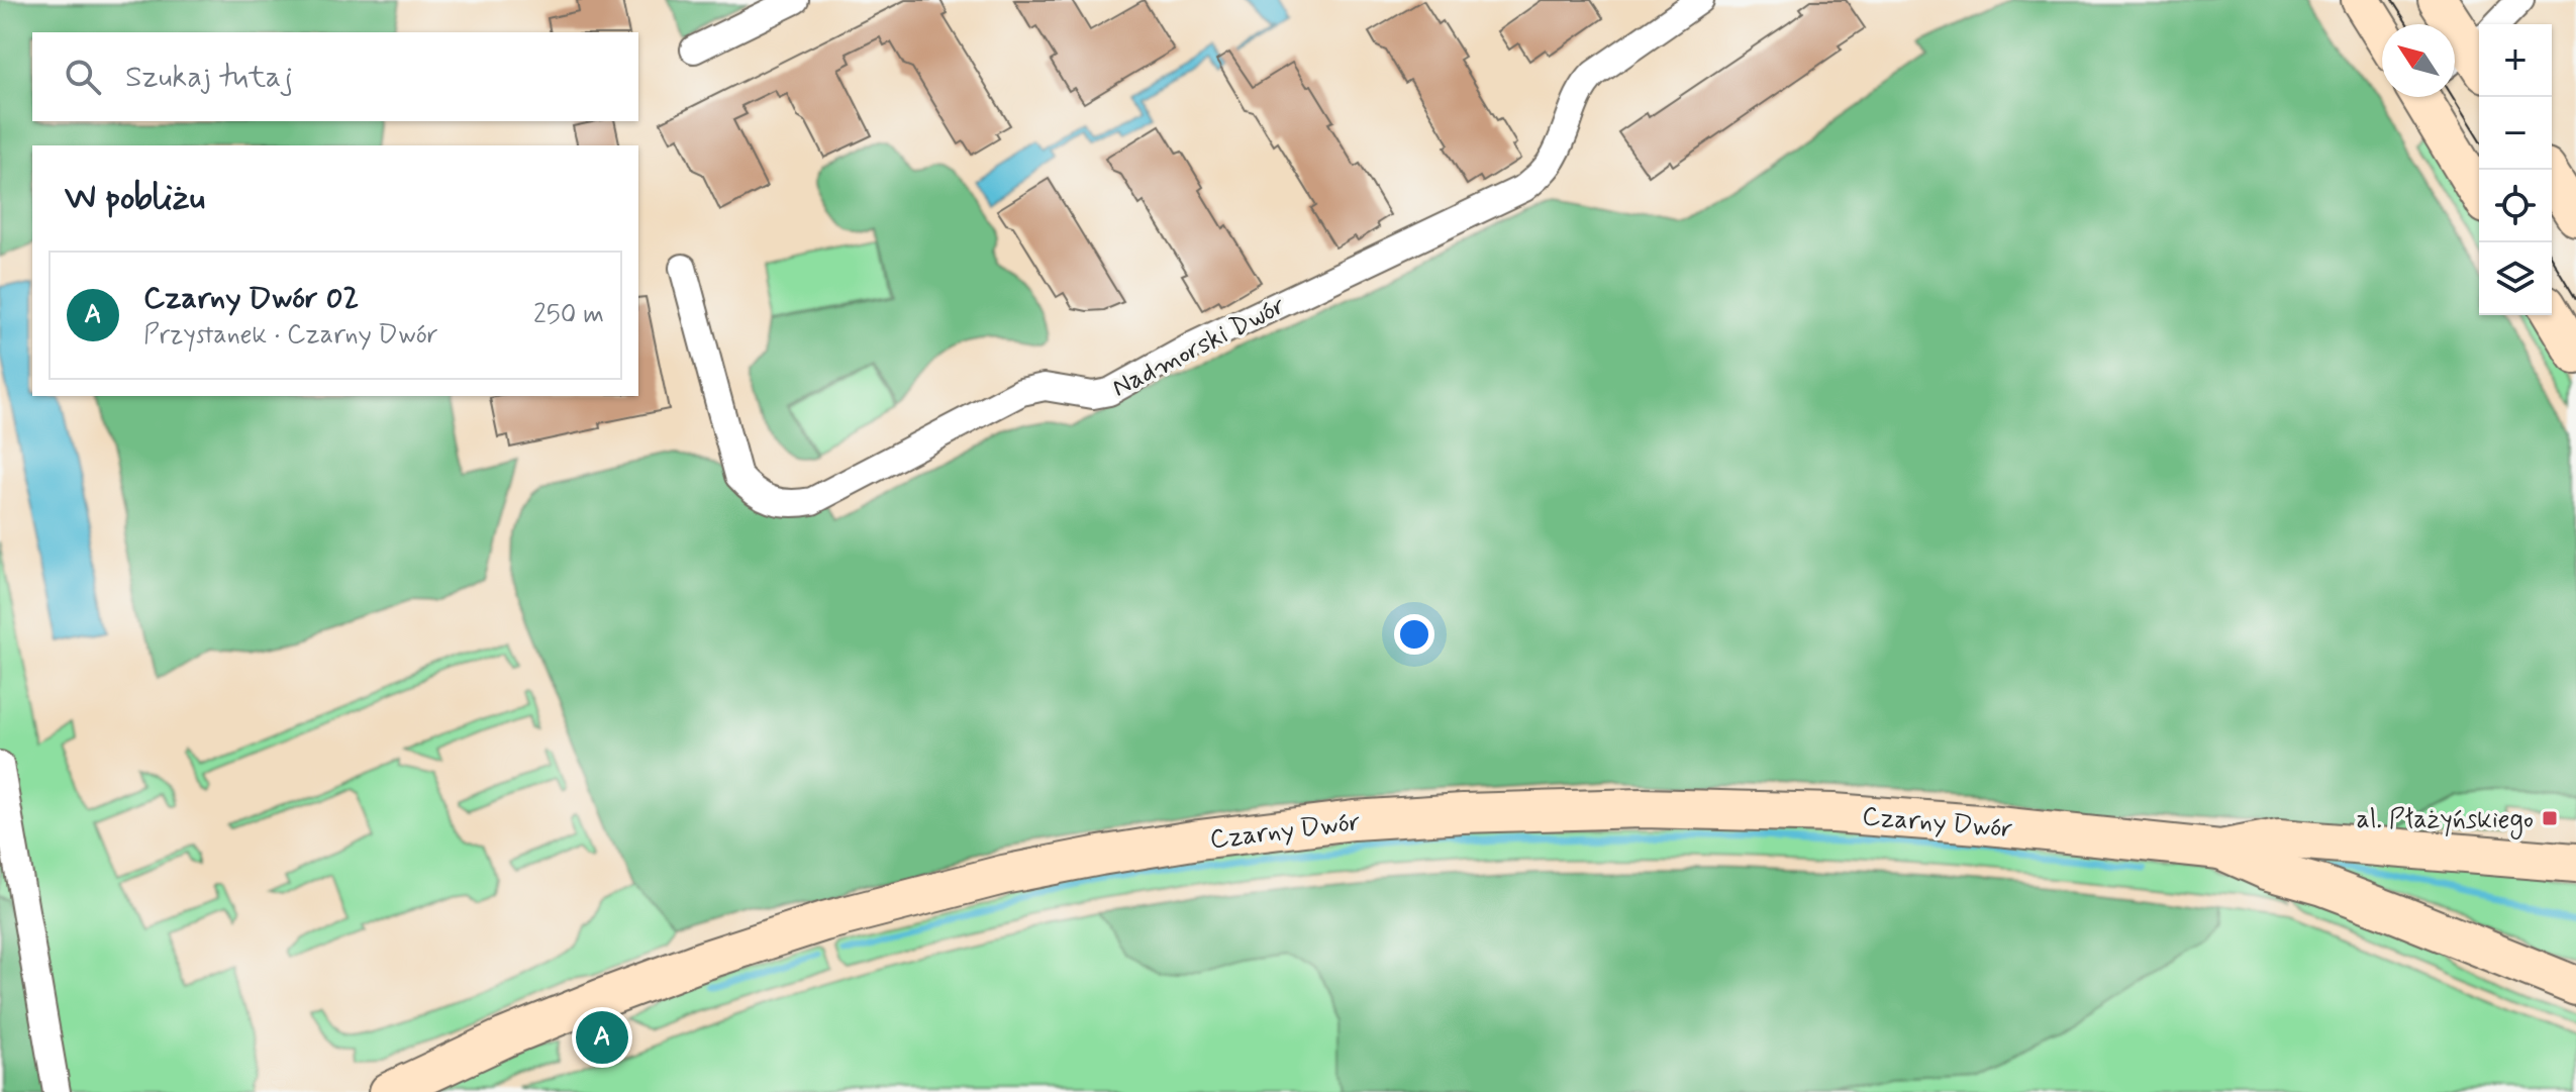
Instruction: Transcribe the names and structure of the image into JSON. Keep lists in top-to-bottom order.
{
  "streets": {
    "main road": ["Czarny Dwór"],
    "street": ["Nadmorski Dwór"]
  },
  "places": {
    "transit": ["al. Płażyńskiego"]
  },
  "north": "top left",
  "page": {
    "map_buttons": ["+", "−"],
    "search": "Szukaj tutaj",
    "heading": "W pobliżu",
    "list": [
      {
        "mark": "A",
        "name": "Czarny Dwór 02",
        "note": "Przystanek · Czarny Dwór",
        "value": "250 m"
      }
    ],
    "pins": "A"
  }
}
